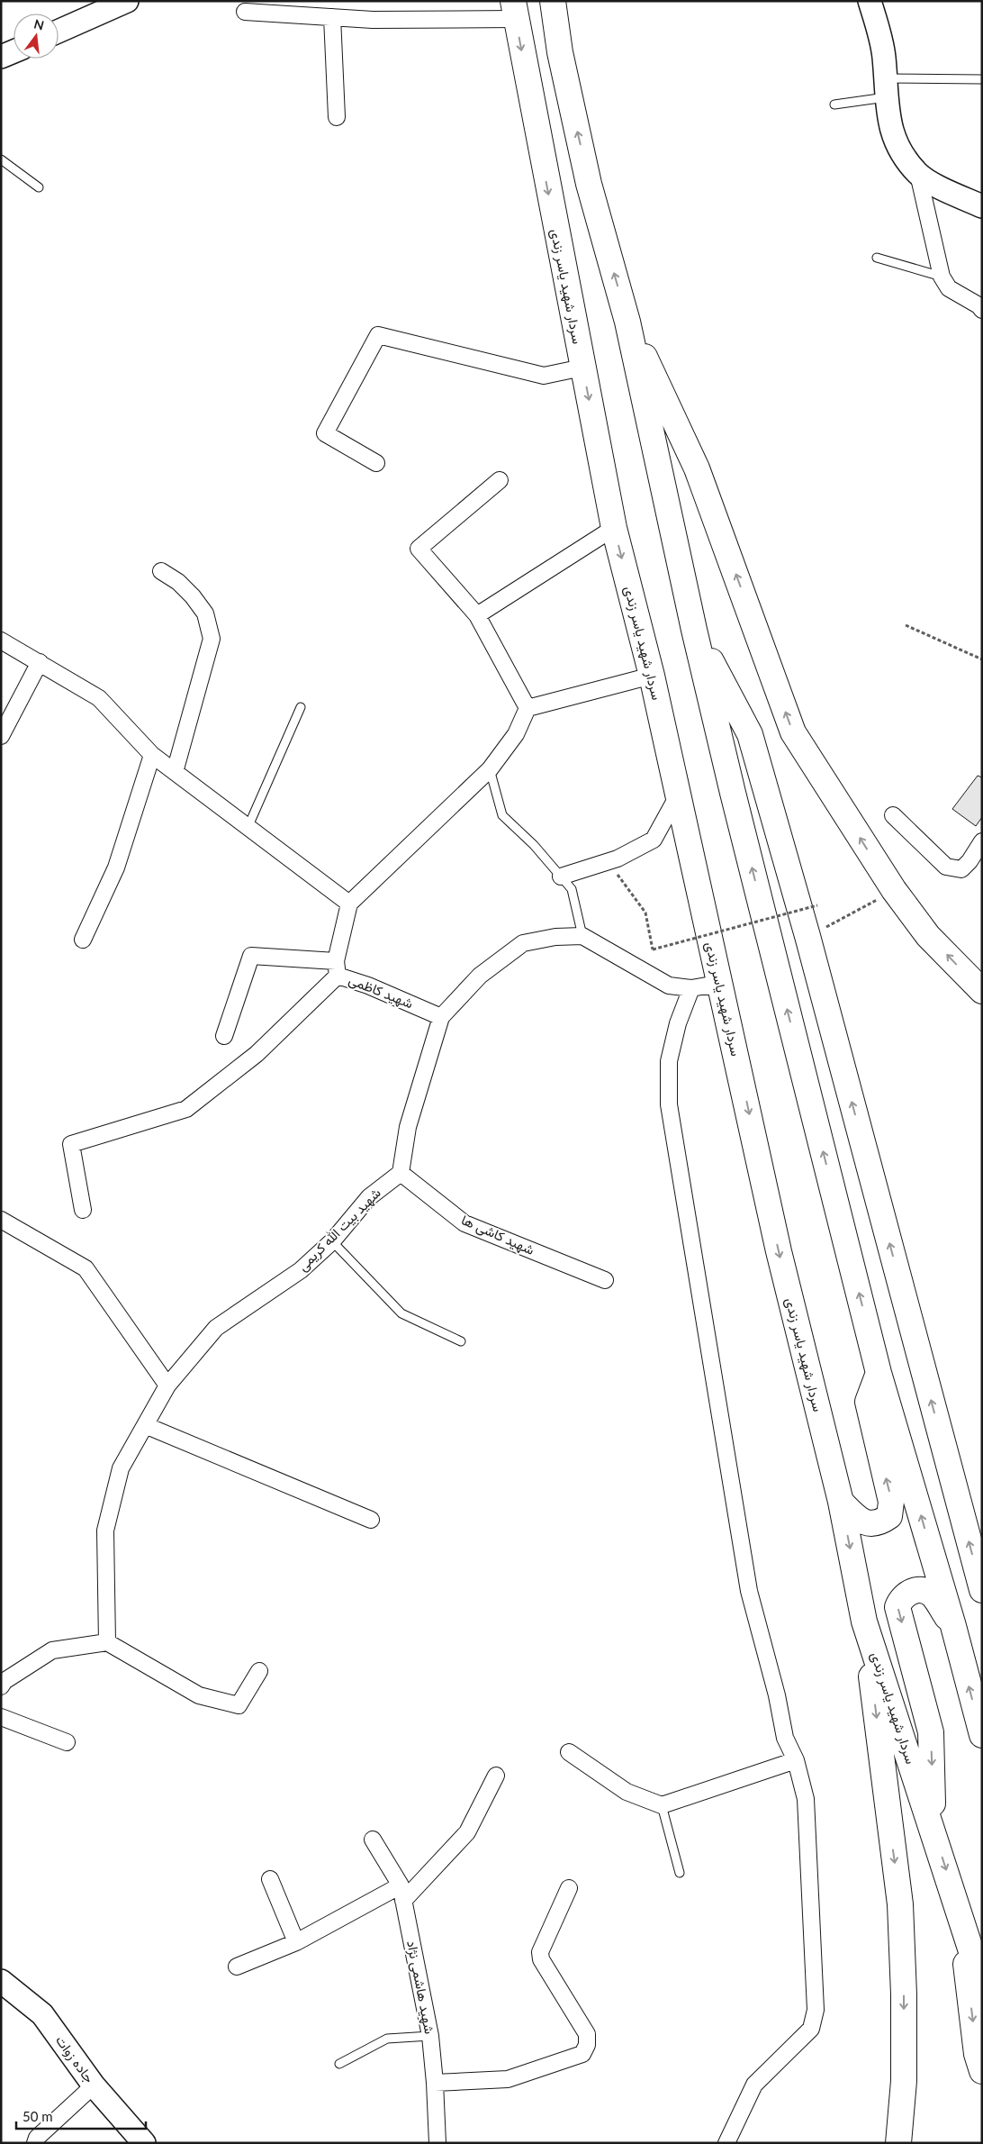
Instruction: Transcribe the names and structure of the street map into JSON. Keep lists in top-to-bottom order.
{
  "streets": {
    "highway": ["سردار شهید یاسر زندی"],
    "street": [
      "شهید کاظمی",
      "شهید بیت الله کریمی",
      "شهید کاشی ها",
      "شهید هاشمی نژاد",
      "جاده زوات"
    ]
  },
  "crossings": [
    ["شهید بیت الله کریمی", "شهید کاشی ها"]
  ],
  "scale_bar": "50 m",
  "north": "top"
}
